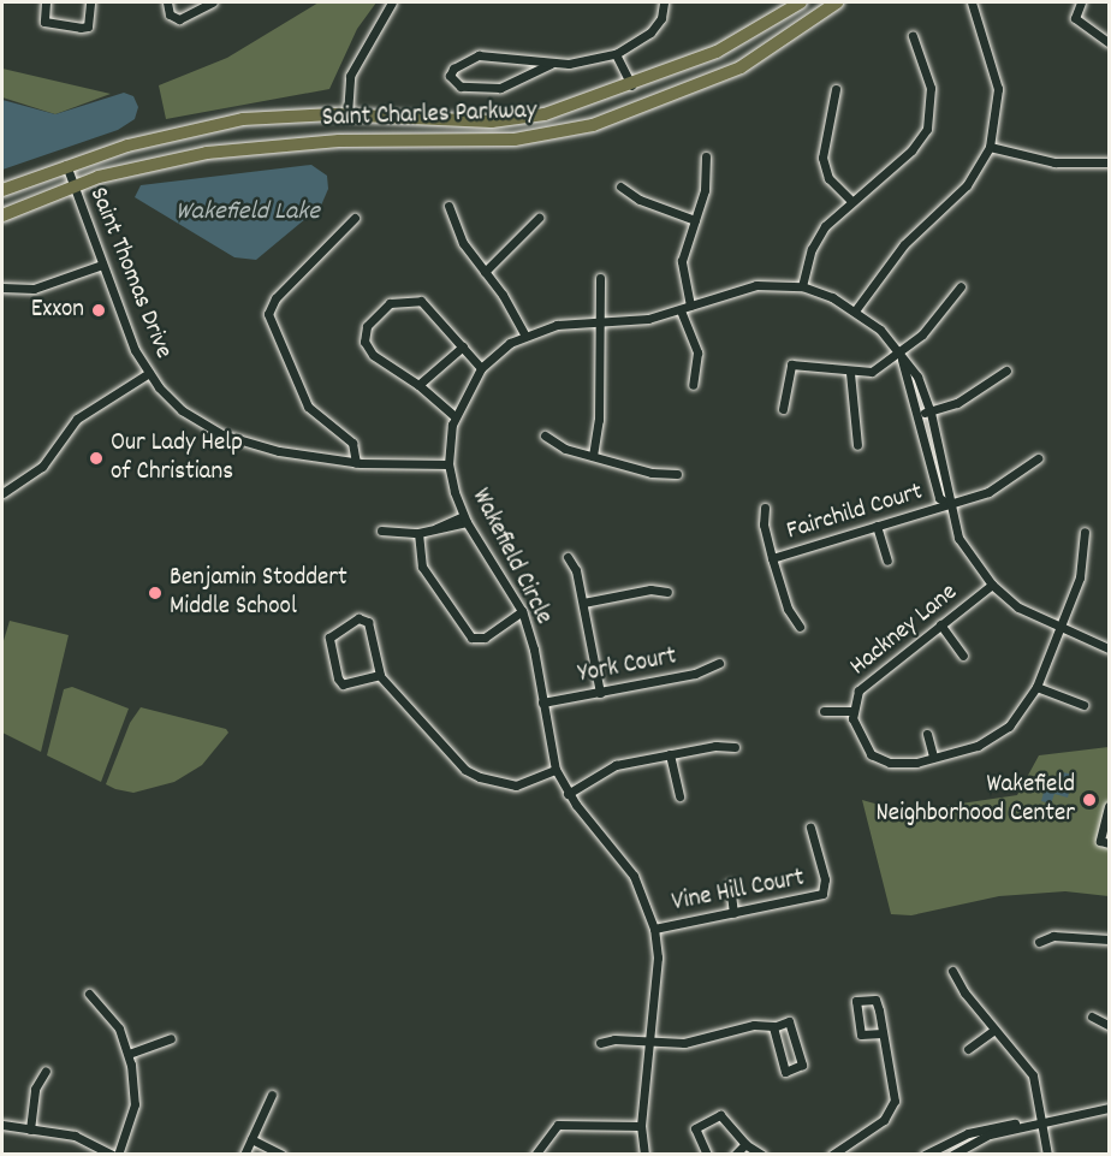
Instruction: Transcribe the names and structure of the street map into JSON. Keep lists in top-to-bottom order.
{
  "streets": {
    "main road": ["Saint Charles Parkway"],
    "street": [
      "Saint Thomas Drive",
      "Fairchild Court",
      "Wakefield Circle",
      "Hackney Lane",
      "York Court",
      "Vine Hill Court"
    ]
  },
  "crossings": [
    ["Saint Charles Parkway", "Saint Thomas Drive"],
    ["Saint Thomas Drive", "Wakefield Circle"],
    ["Fairchild Court", "Wakefield Circle"],
    ["Wakefield Circle", "Hackney Lane"],
    ["Wakefield Circle", "York Court"],
    ["Wakefield Circle", "Vine Hill Court"]
  ],
  "water": ["Wakefield Lake"],
  "places": [
    "Exxon",
    "Our Lady Help of Christians",
    "Benjamin Stoddert Middle School",
    "Wakefield Neighborhood Center"
  ]
}
